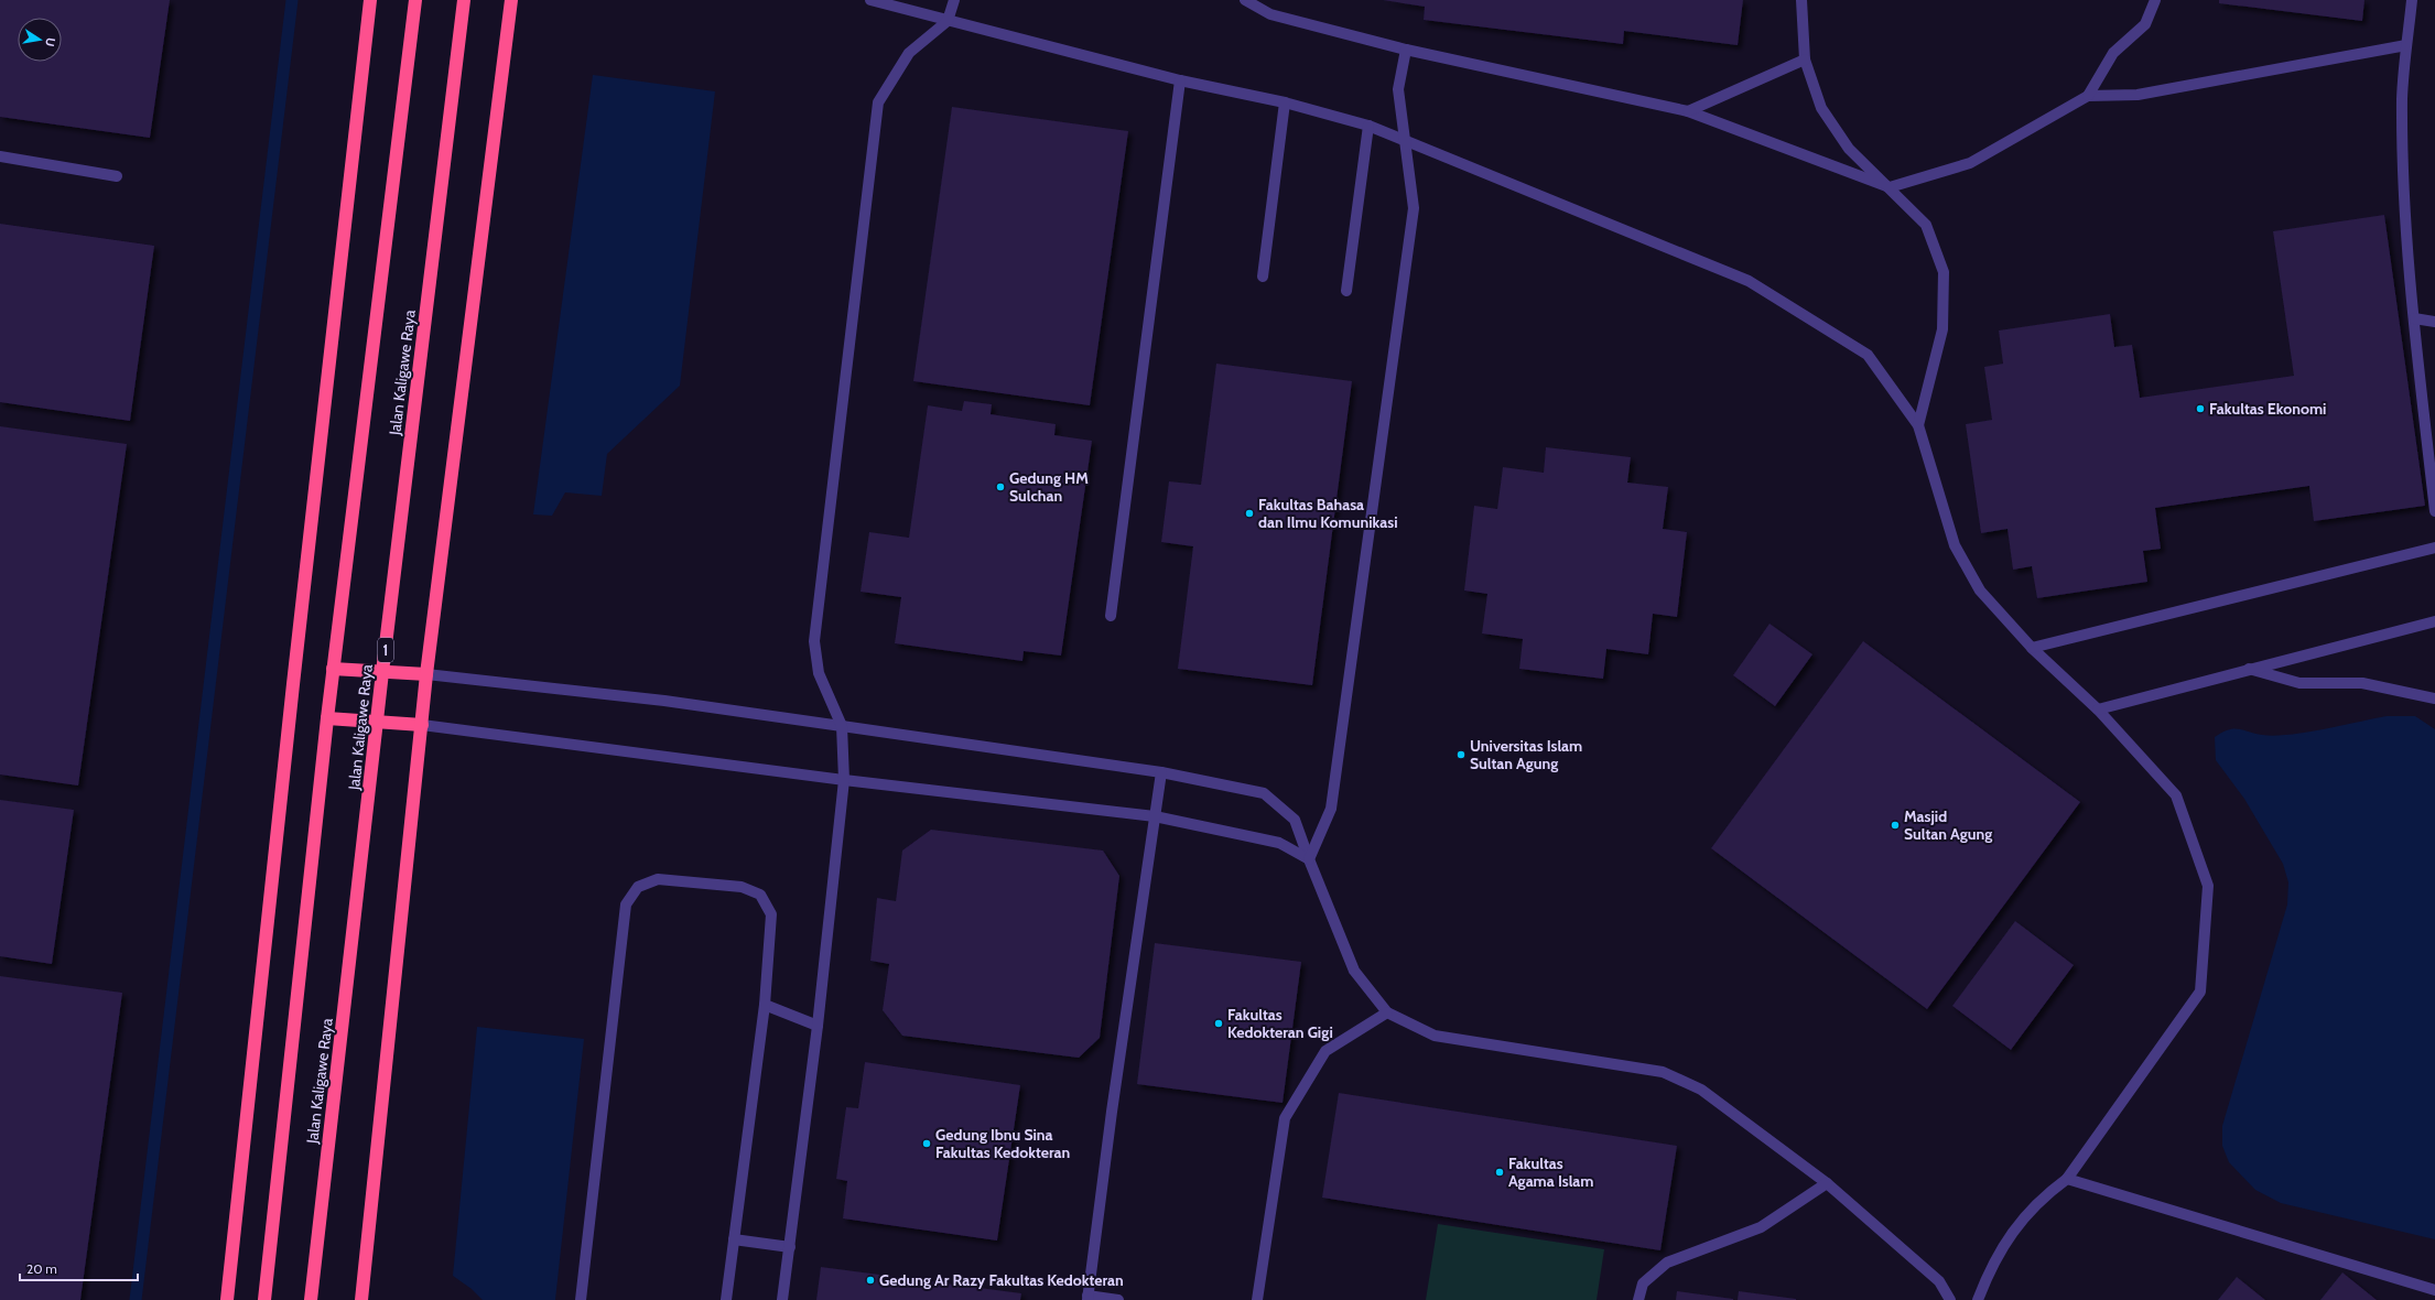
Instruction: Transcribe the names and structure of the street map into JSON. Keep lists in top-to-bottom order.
{
  "streets": {
    "highway": ["Jalan Kaligawe Raya", "1"]
  },
  "places": [
    "Fakultas Ekonomi",
    "Gedung HM Sulchan",
    "Fakultas Bahasa dan Ilmu Komunikasi",
    "Universitas Islam Sultan Agung",
    "Masjid Sultan Agung",
    "Fakultas Kedokteran Gigi",
    "Gedung Ibnu Sina Fakultas Kedokteran",
    "Fakultas Agama Islam",
    "Gedung Ar Razy Fakultas Kedokteran"
  ],
  "scale_bar": "20 m",
  "north": "right"
}
